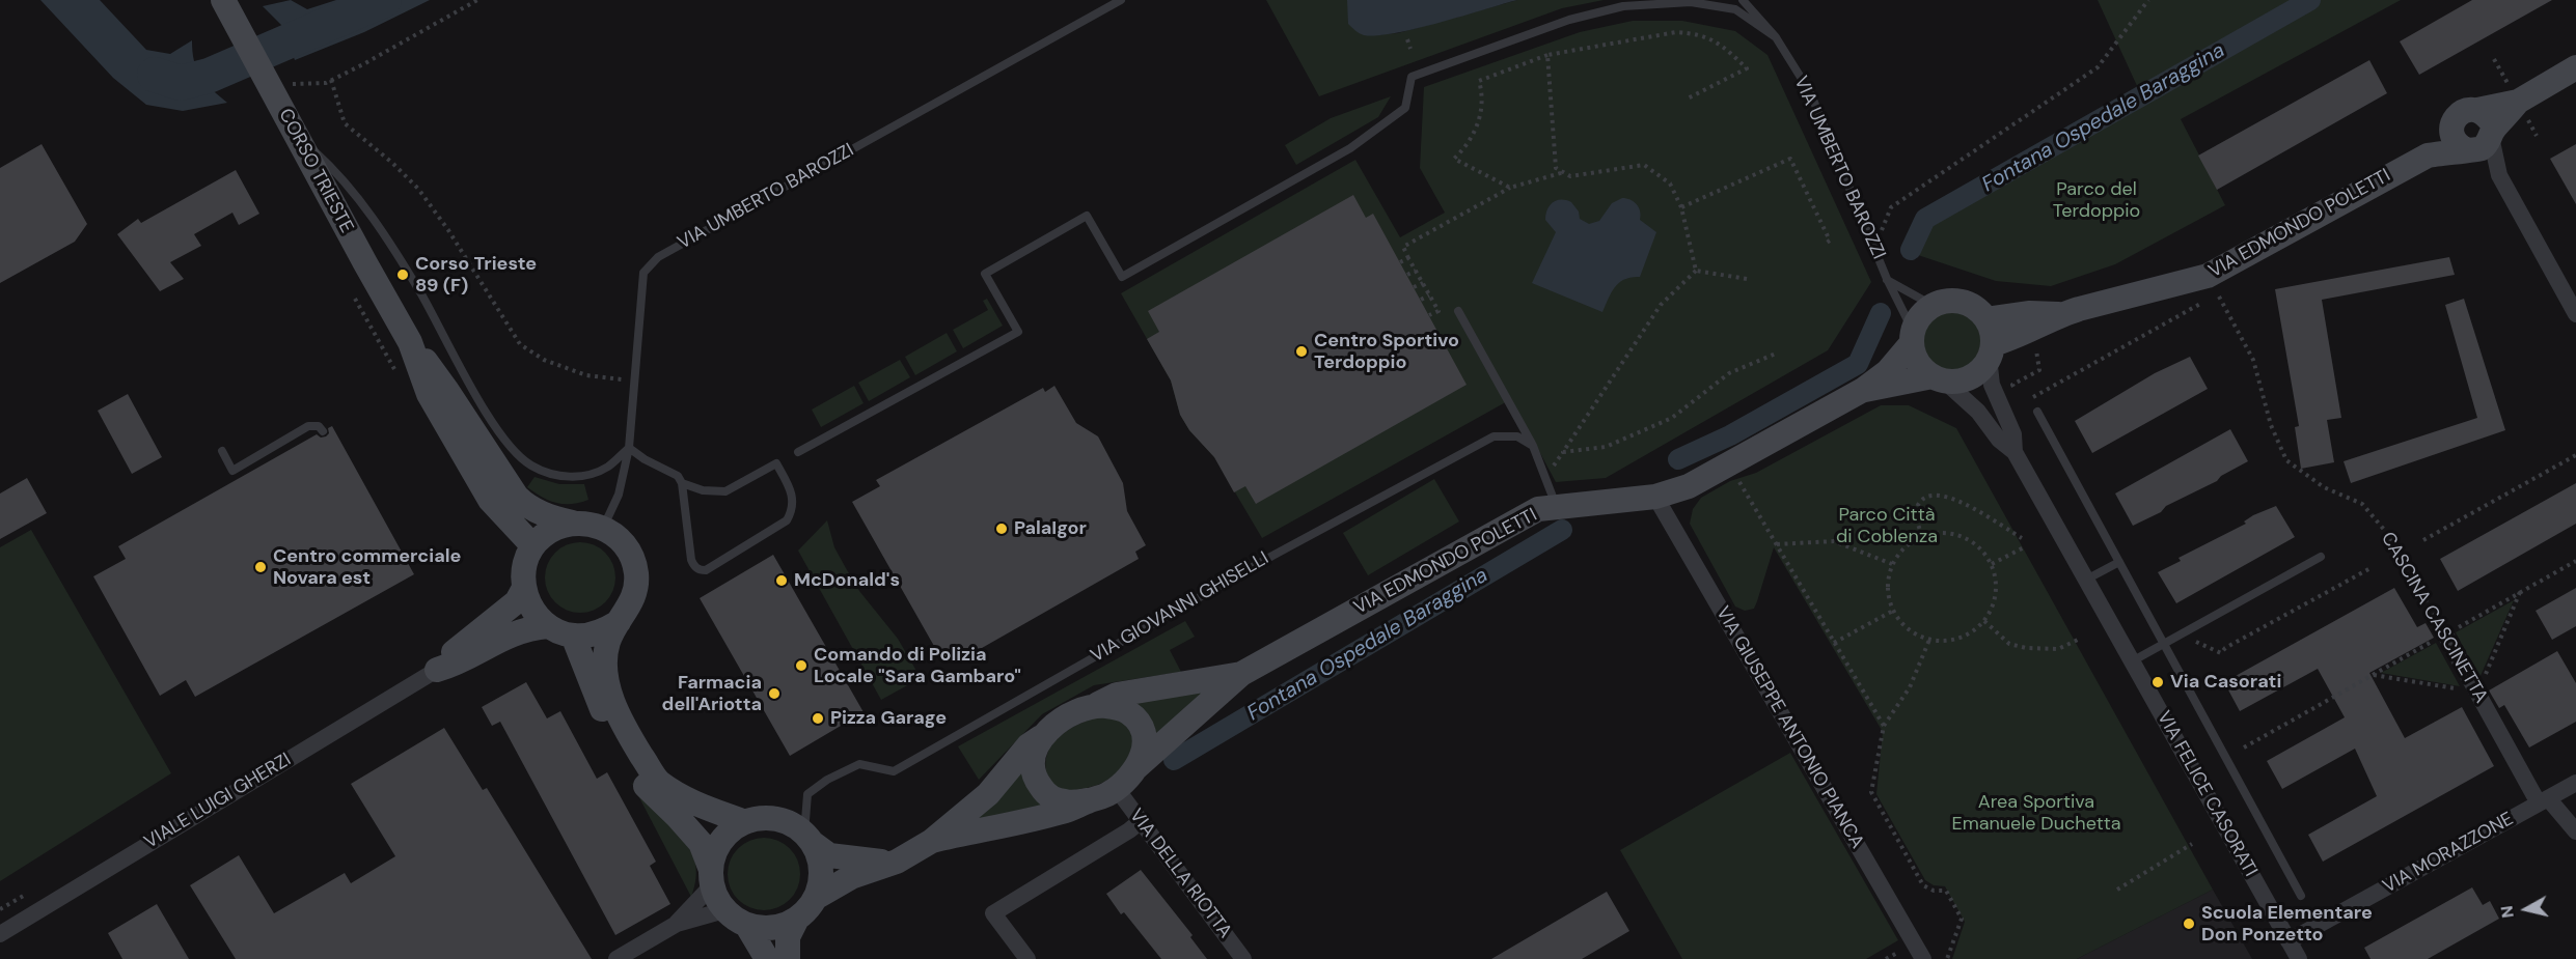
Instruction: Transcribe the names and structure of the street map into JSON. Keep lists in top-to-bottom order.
{
  "streets": {
    "street": [
      "CORSO TRIESTE",
      "VIA EDMONDO POLETTI",
      "CASCINA CASCINETTA",
      "VIA GIUSEPPE ANTONIO PIANCA",
      "VIA FELICE CASORATI",
      "VIALE LUIGI GHERZI",
      "VIA MORAZZONE",
      "VIA DELLA RIOTTA"
    ],
    "lane": ["VIA UMBERTO BAROZZI", "VIA GIOVANNI GHISELLI"]
  },
  "crossings": [
    ["VIA UMBERTO BAROZZI", "CORSO TRIESTE"],
    ["VIA UMBERTO BAROZZI", "VIA EDMONDO POLETTI"],
    ["VIA EDMONDO POLETTI", "VIA GIUSEPPE ANTONIO PIANCA"],
    ["VIA EDMONDO POLETTI", "VIA DELLA RIOTTA"],
    ["CASCINA CASCINETTA", "VIA MORAZZONE"],
    ["VIA FELICE CASORATI", "VIA MORAZZONE"]
  ],
  "water": ["Fontana Ospedale Baraggina"],
  "parks": ["Parco del Terdoppio", "Parco Città di Coblenza", "Area Sportiva Emanuele Duchetta"],
  "places": [
    "Corso Trieste 89 (F)",
    "Centro Sportivo Terdoppio",
    "PalaIgor",
    "Centro commerciale Novara est",
    "McDonald's",
    "Comando di Polizia Locale \"Sara Gambaro\"",
    "Via Casorati",
    "Farmacia dell'Ariotta",
    "Pizza Garage",
    "Scuola Elementare Don Ponzetto"
  ],
  "north": "left"
}
